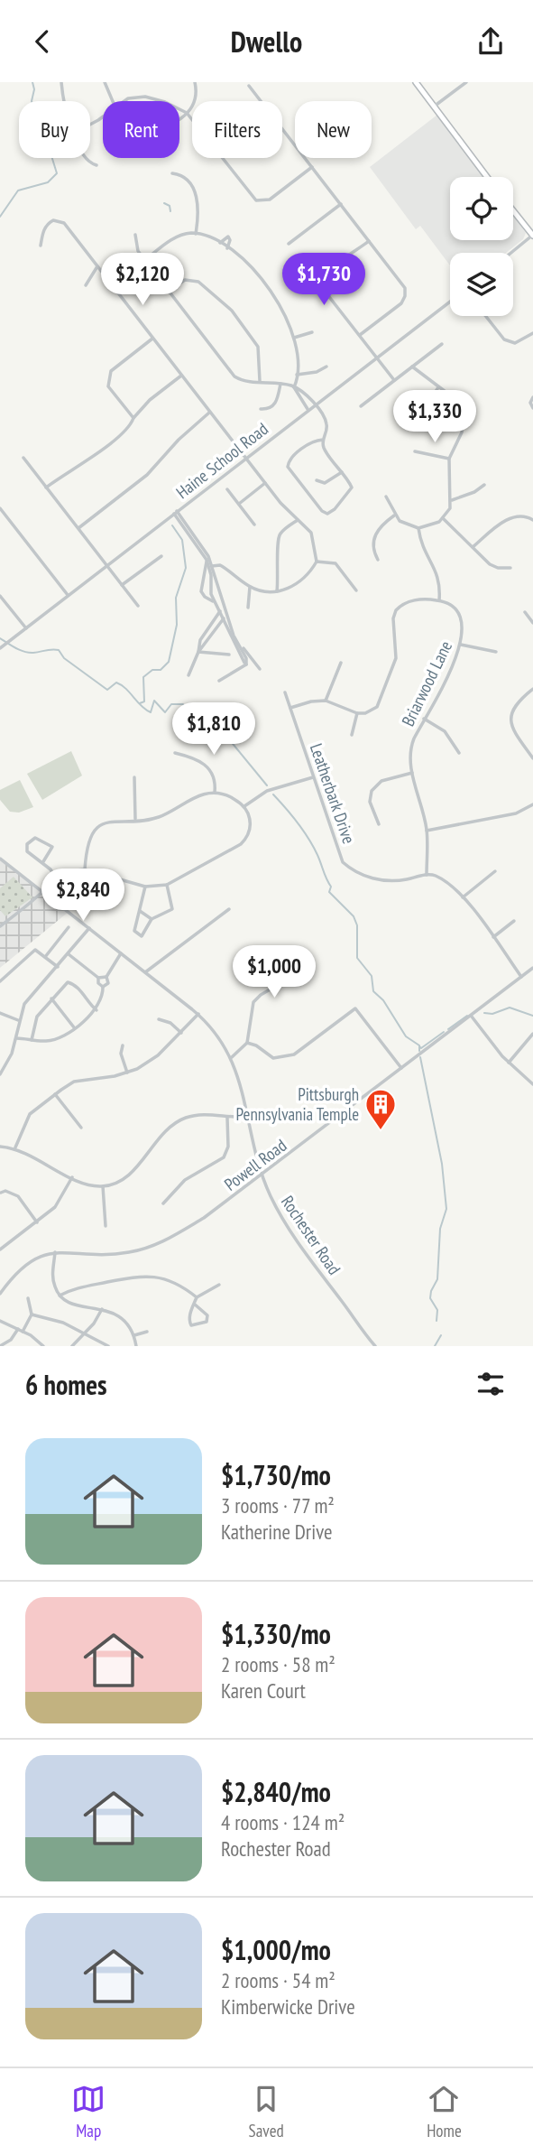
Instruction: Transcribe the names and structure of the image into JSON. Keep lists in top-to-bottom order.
{
  "streets": {
    "street": [
      "Haine School Road",
      "Briarwood Lane",
      "Leatherbark Drive",
      "Powell Road",
      "Rochester Road"
    ]
  },
  "crossings": [
    ["Briarwood Lane", "Leatherbark Drive"],
    ["Powell Road", "Rochester Road"]
  ],
  "places": {
    "building": ["Pittsburgh Pennsylvania Temple"]
  },
  "page": {
    "header": "Dwello",
    "chip": [
      "Buy",
      "Rent",
      "Filters",
      "New"
    ],
    "price": [
      "$2,120",
      "$1,730",
      "$1,330",
      "$1,810",
      "$2,840",
      "$1,000"
    ],
    "heading": "6 homes",
    "list": [
      {
        "name": "$1,730/mo",
        "note": "3 rooms · 77 m² · Katherine Drive"
      },
      {
        "name": "$1,330/mo",
        "note": "2 rooms · 58 m² · Karen Court"
      },
      {
        "name": "$2,840/mo",
        "note": "4 rooms · 124 m² · Rochester Road"
      },
      {
        "name": "$1,000/mo",
        "note": "2 rooms · 54 m² · Kimberwicke Drive"
      }
    ],
    "tabs": ["Map", "Saved", "Home"]
  }
}
